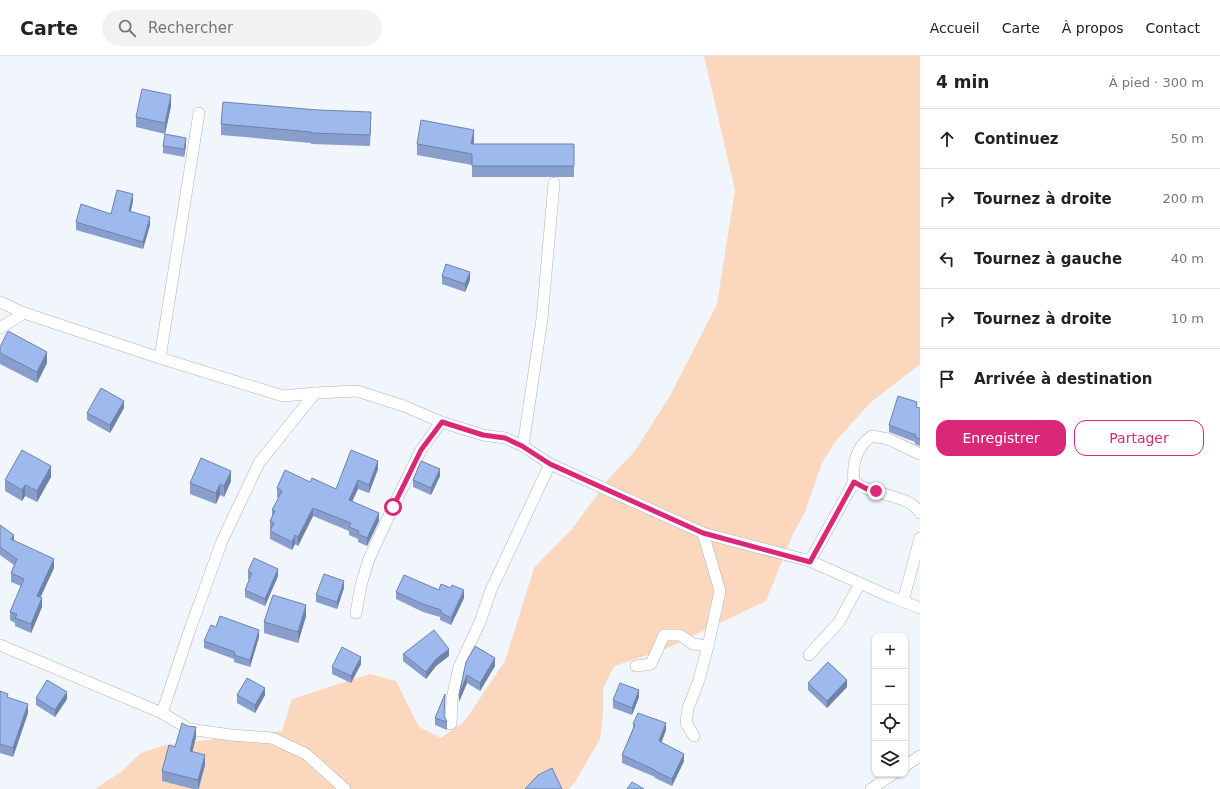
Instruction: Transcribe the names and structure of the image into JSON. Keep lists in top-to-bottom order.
{
  "page": {
    "header": "Carte",
    "search": "Rechercher",
    "nav": [
      "Accueil",
      "Carte",
      "À propos",
      "Contact"
    ],
    "heading": ["4 min", "À pied · 300 m"],
    "list": [
      ["Continuez", "50 m"],
      ["Tournez à droite", "200 m"],
      ["Tournez à gauche", "40 m"],
      ["Tournez à droite", "10 m"],
      "Arrivée à destination"
    ],
    "buttons": ["Enregistrer", "Partager"],
    "map_buttons": ["+", "−"]
  }
}
